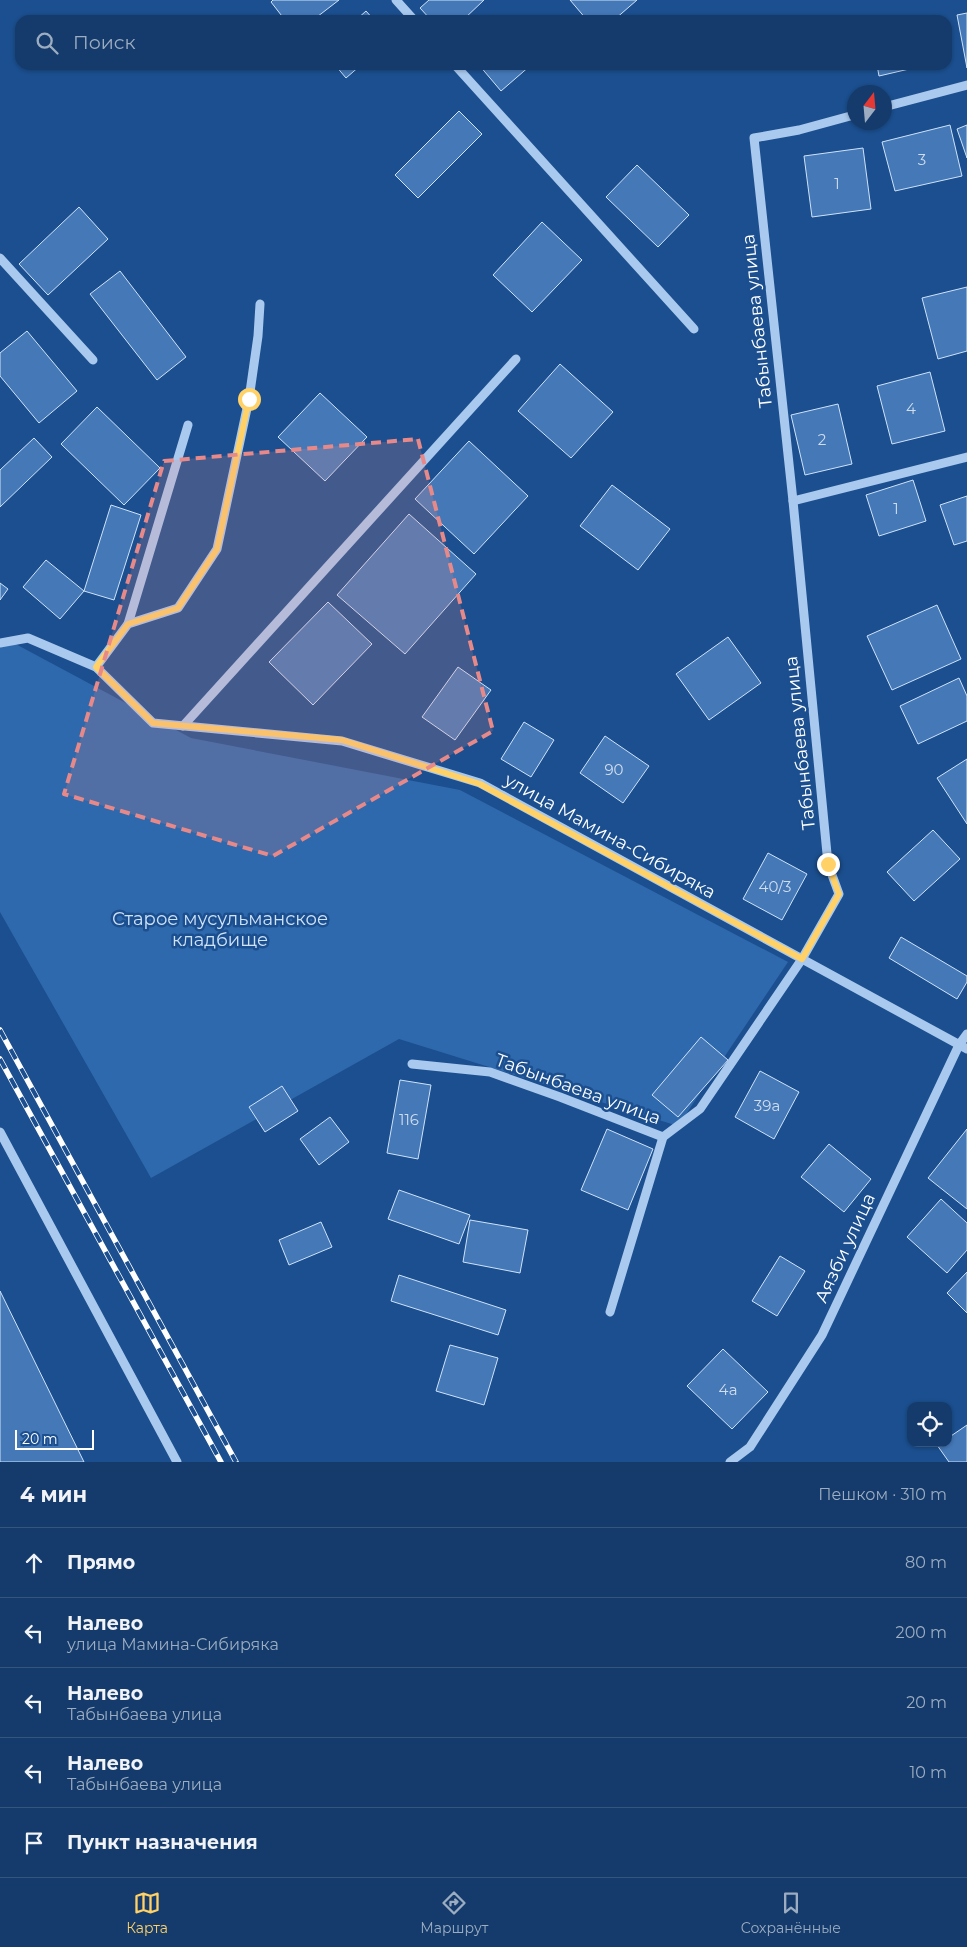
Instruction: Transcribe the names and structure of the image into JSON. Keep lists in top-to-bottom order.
{
  "streets": {
    "street": ["Табынбаева улица", "улица Мамина-Сибиряка", "Аязби улица"]
  },
  "crossings": [
    ["Табынбаева улица", "улица Мамина-Сибиряка"],
    ["улица Мамина-Сибиряка", "Аязби улица"]
  ],
  "parks": ["Старое мусульманское кладбище"],
  "house_numbers": [
    "3",
    "1",
    "4",
    "2",
    "1",
    "90",
    "40/3",
    "39а",
    "116",
    "4а"
  ],
  "scale_bar": "20 m",
  "north": "top",
  "page": {
    "search": "Поиск",
    "scale": "20 m",
    "heading": ["4 мин", "Пешком · 310 m"],
    "list": [
      ["Прямо", "80 m"],
      ["Налево", "улица Мамина-Сибиряка", "200 m"],
      ["Налево", "Табынбаева улица", "20 m"],
      ["Налево", "Табынбаева улица", "10 m"],
      "Пункт назначения"
    ],
    "nav": ["Карта", "Маршрут", "Сохранённые"]
  }
}
